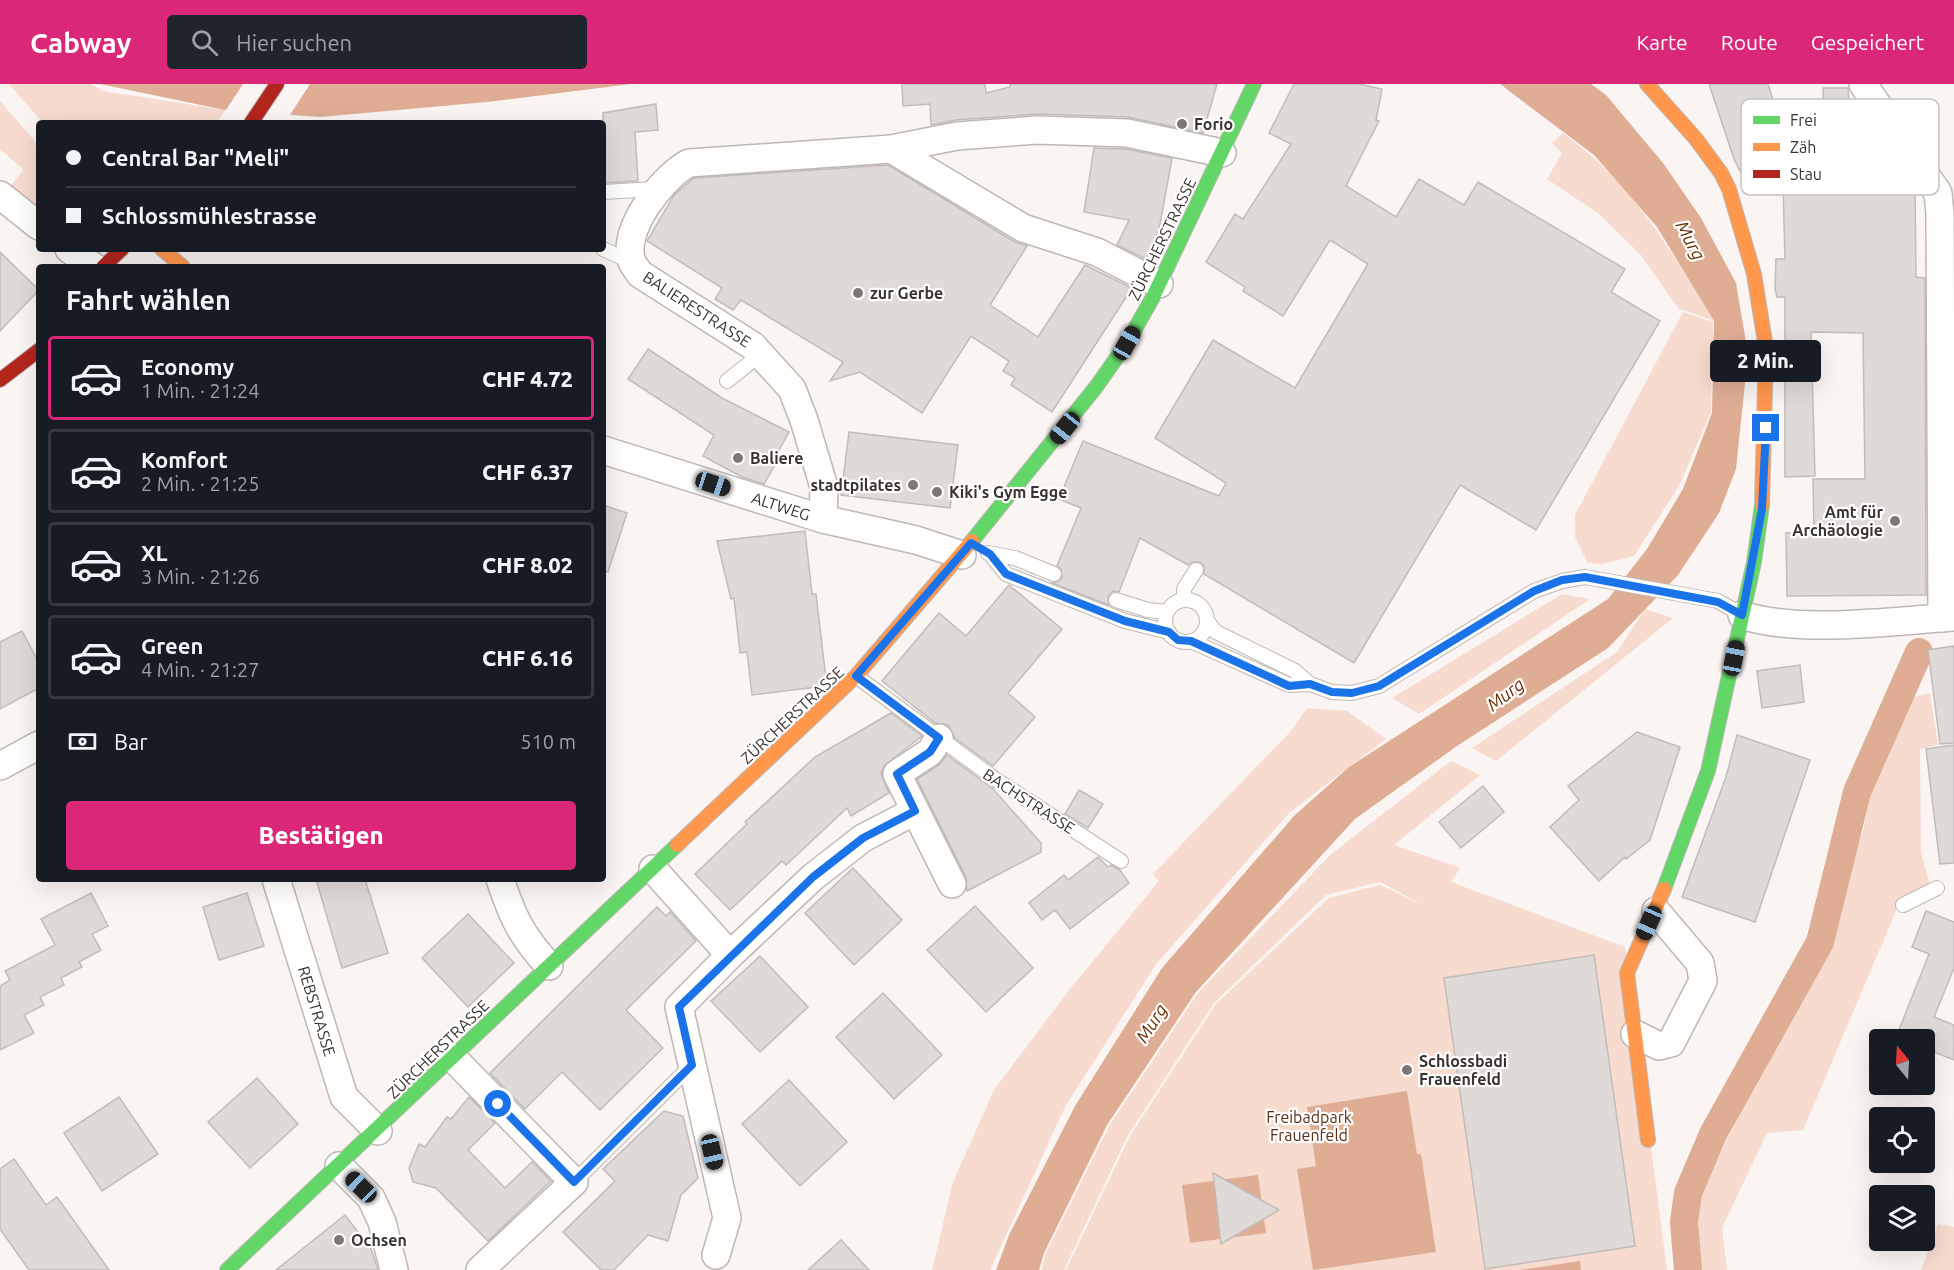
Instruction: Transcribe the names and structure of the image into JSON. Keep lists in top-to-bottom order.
{
  "streets": {
    "main road": ["ZÜRCHERSTRASSE"],
    "street": ["BALIERESTRASSE", "ALTWEG", "REBSTRASSE"],
    "lane": ["BACHSTRASSE"]
  },
  "crossings": [
    ["ZÜRCHERSTRASSE", "BALIERESTRASSE"],
    ["ZÜRCHERSTRASSE", "ALTWEG"],
    ["ZÜRCHERSTRASSE", "BACHSTRASSE"],
    ["ZÜRCHERSTRASSE", "REBSTRASSE"],
    ["BALIERESTRASSE", "ALTWEG"]
  ],
  "water": ["Murg"],
  "parks": ["Freibadpark Frauenfeld"],
  "places": [
    "Forio",
    "zur Gerbe",
    "Baliere",
    "stadtpilates",
    "Kiki's Gym Egge",
    "Amt für Archäologie",
    "Schlossbadi Frauenfeld",
    "Ochsen"
  ],
  "legend": ["Frei", "Zäh", "Stau"],
  "north": "top",
  "page": {
    "header": "Cabway",
    "search": "Hier suchen",
    "nav": ["Karte", "Route", "Gespeichert"],
    "banner": ["Central Bar \"Meli\"", "Schlossmühlestrasse"],
    "heading": "Fahrt wählen",
    "list": [
      {
        "name": "Economy",
        "note": "1 Min. · 21:24",
        "value": "CHF 4.72"
      },
      {
        "name": "Komfort",
        "note": "2 Min. · 21:25",
        "value": "CHF 6.37"
      },
      {
        "name": "XL",
        "note": "3 Min. · 21:26",
        "value": "CHF 8.02"
      },
      {
        "name": "Green",
        "note": "4 Min. · 21:27",
        "value": "CHF 6.16"
      }
    ],
    "bubble": "2 Min.",
    "pay": ["Bar", "510 m"],
    "buttons": "Bestätigen"
  }
}
